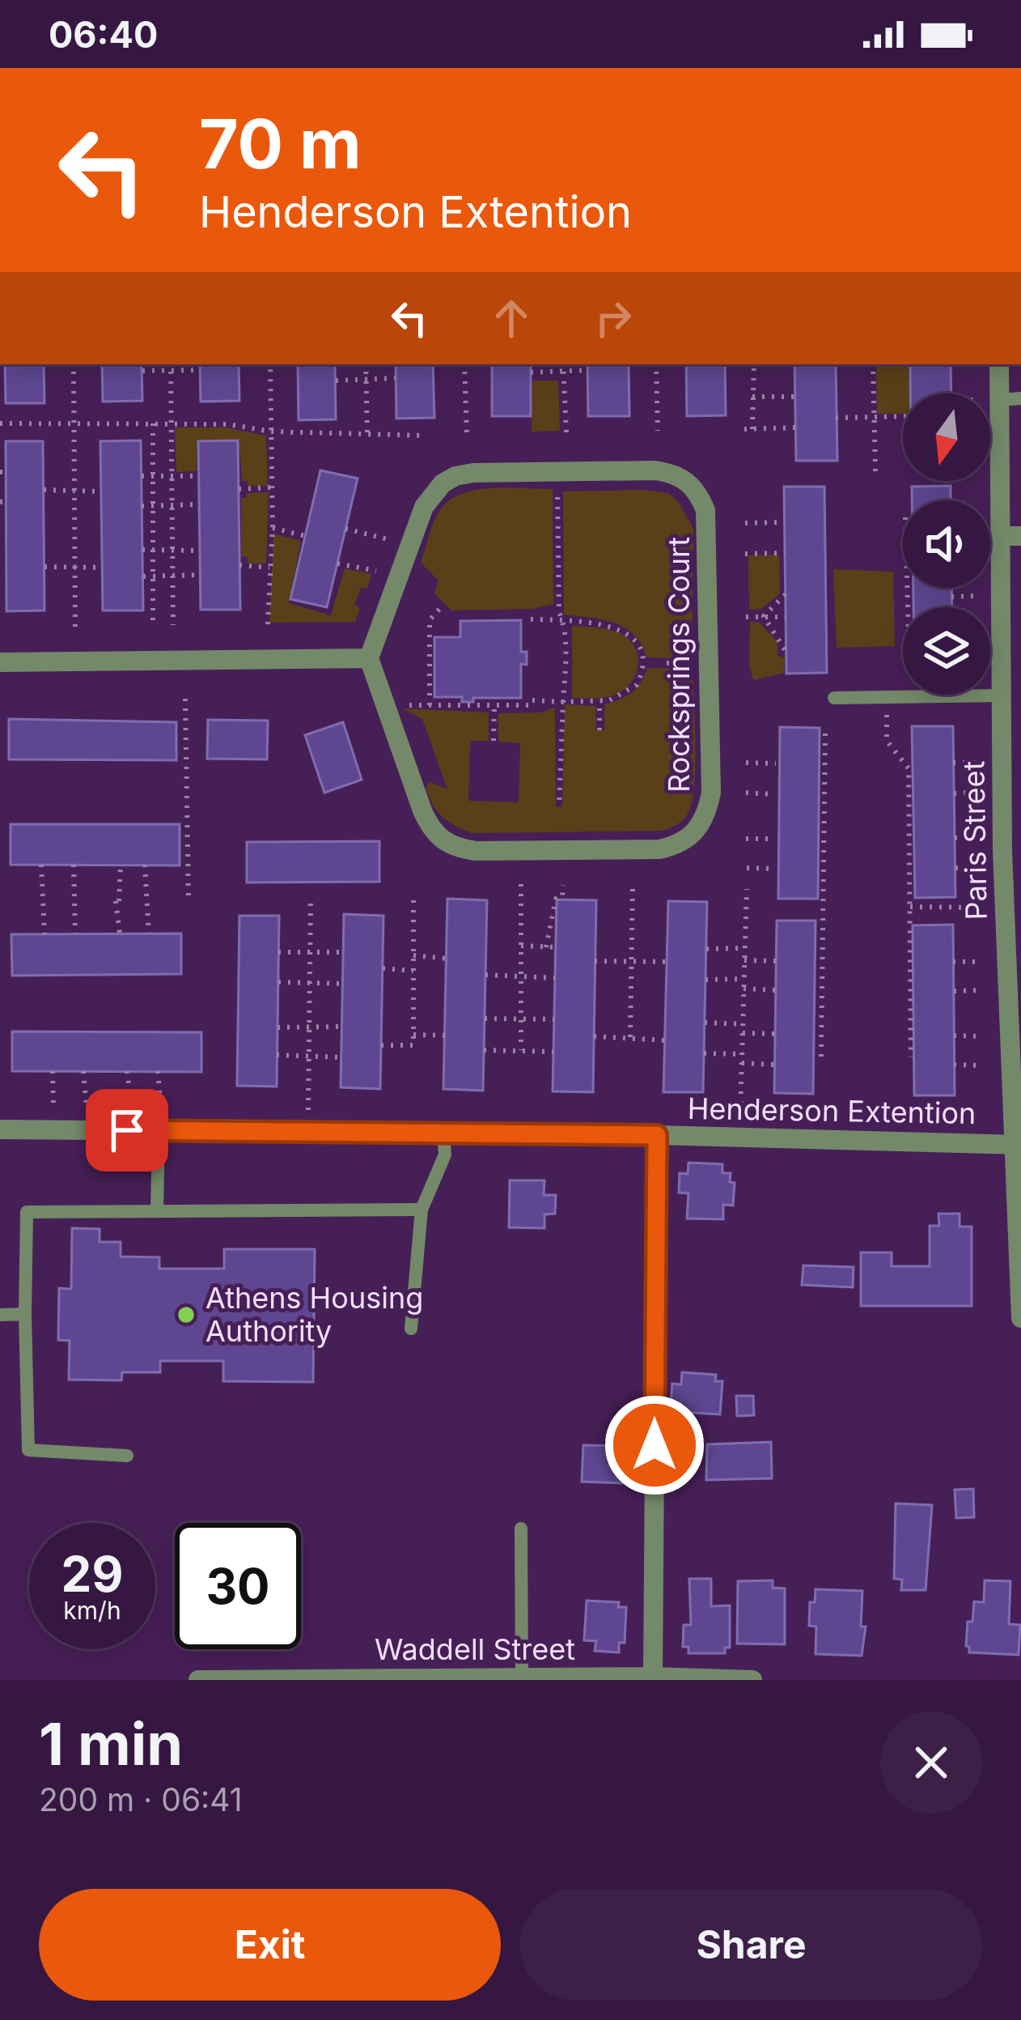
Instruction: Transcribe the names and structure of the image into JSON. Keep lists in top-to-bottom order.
{
  "streets": {
    "street": [
      "Rocksprings Court",
      "Paris Street",
      "Henderson Extention",
      "Waddell Street"
    ]
  },
  "crossings": [
    ["Paris Street", "Henderson Extention"]
  ],
  "places": ["Athens Housing Authority"],
  "north": "bottom",
  "page": {
    "status": "06:40",
    "turn": ["70 m", "Henderson Extention"],
    "speed": "29 km/h",
    "limit": "30",
    "heading": ["1 min", "200 m · 06:41"],
    "buttons": ["Exit", "Share"]
  }
}
